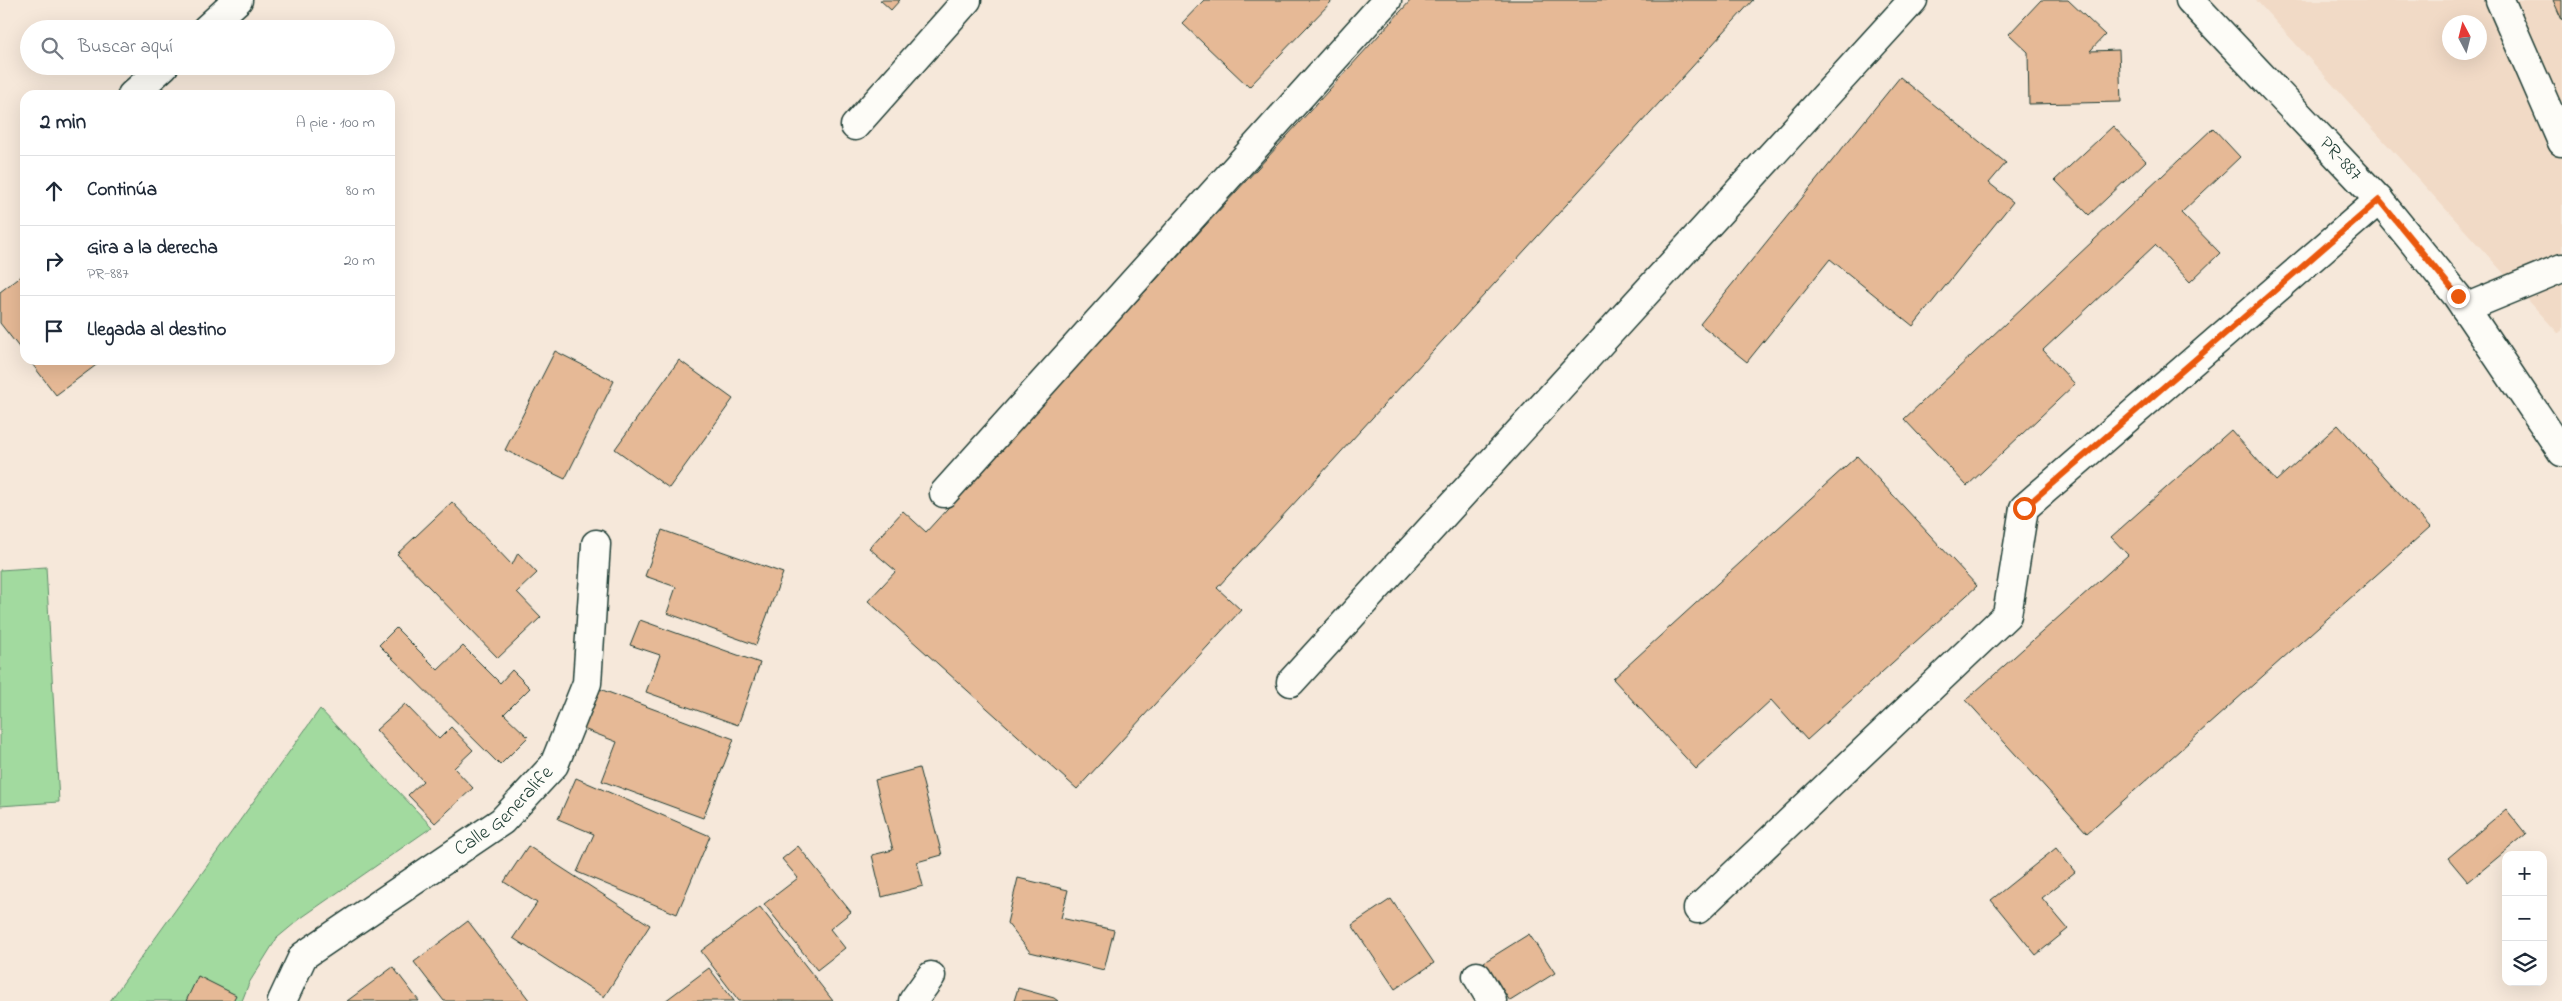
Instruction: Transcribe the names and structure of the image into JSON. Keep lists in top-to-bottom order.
{
  "streets": {
    "street": ["PR-887", "Calle Generalife"]
  },
  "north": "top",
  "page": {
    "search": "Buscar aquí",
    "heading": ["2 min", "A pie · 100 m"],
    "list": [
      ["Continúa", "80 m"],
      ["Gira a la derecha", "PR-887", "20 m"],
      "Llegada al destino"
    ],
    "map_buttons": ["+", "−"]
  }
}
